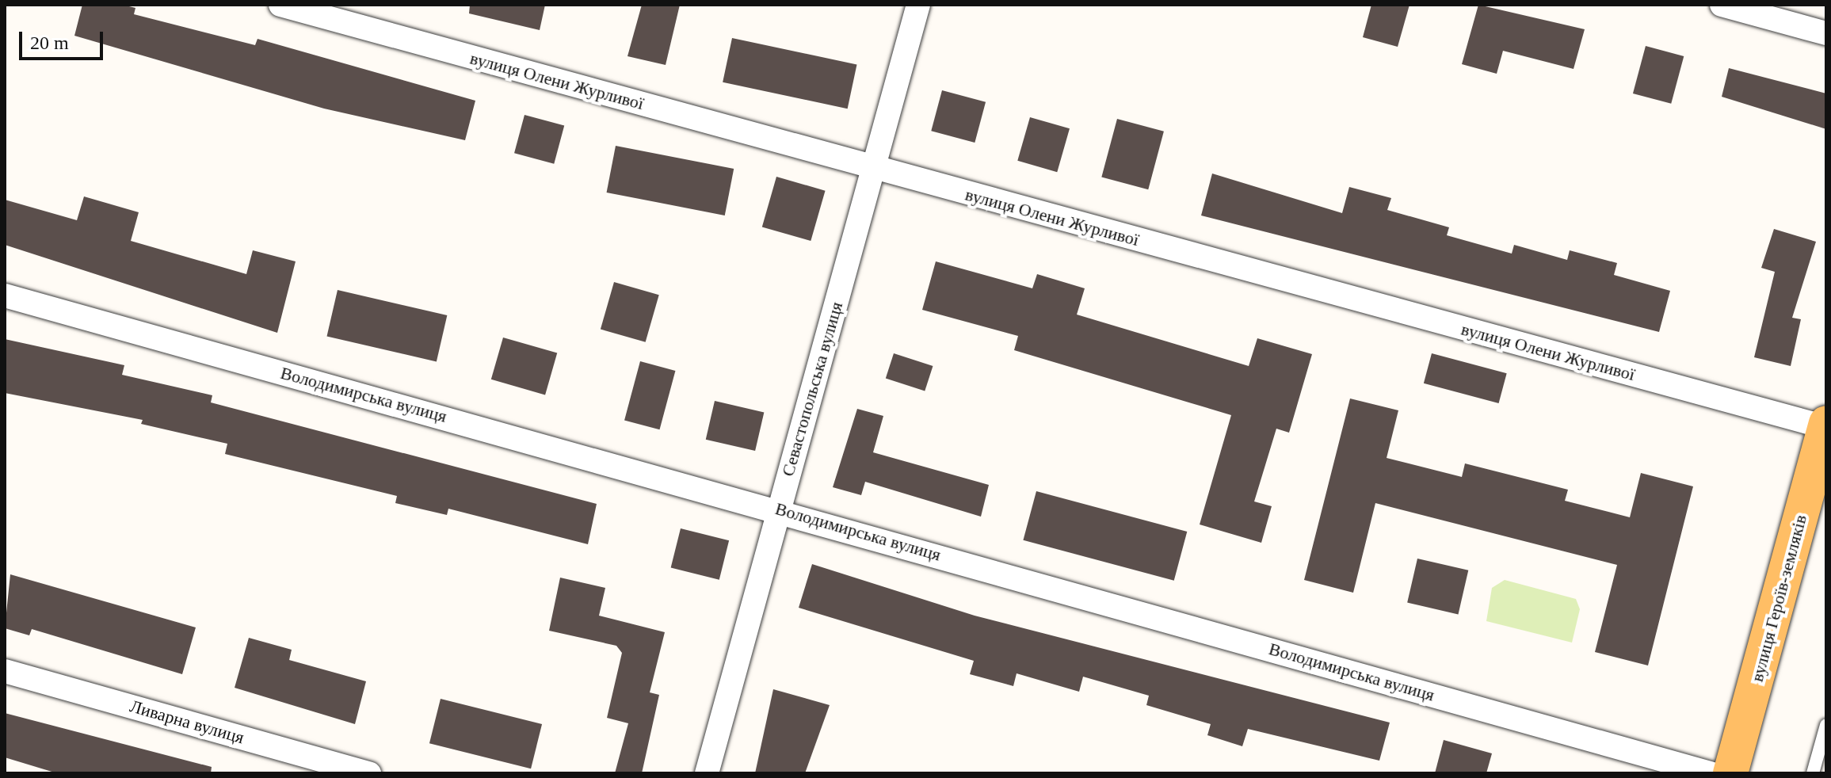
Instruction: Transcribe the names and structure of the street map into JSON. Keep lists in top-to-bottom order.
{
  "streets": {
    "main road": ["вулиця Героїв-земляків"],
    "street": [
      "вулиця Олени Журливої",
      "Севастопольська вулиця",
      "Володимирська вулиця",
      "Ливарна вулиця"
    ]
  },
  "crossings": [
    ["вулиця Олени Журливої", "Севастопольська вулиця"],
    ["вулиця Олени Журливої", "вулиця Героїв-земляків"],
    ["Севастопольська вулиця", "Володимирська вулиця"]
  ],
  "scale_bar": "20 m"
}
